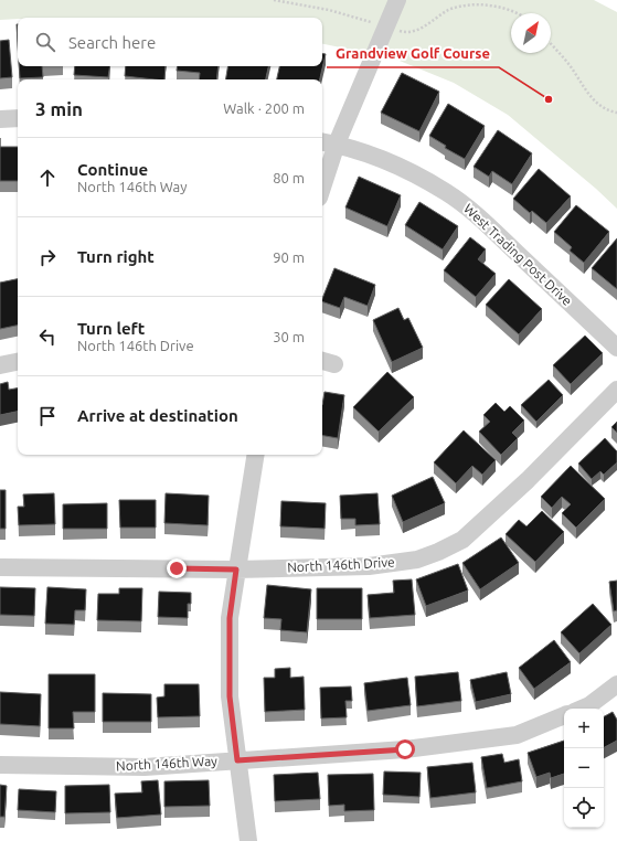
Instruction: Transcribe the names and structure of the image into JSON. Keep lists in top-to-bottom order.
{
  "streets": {
    "street": ["West Trading Post Drive", "North 146th Drive", "North 146th Way"]
  },
  "places": ["Grandview Golf Course"],
  "north": "top right",
  "page": {
    "search": "Search here",
    "heading": ["3 min", "Walk · 200 m"],
    "list": [
      ["Continue", "North 146th Way", "80 m"],
      ["Turn right", "90 m"],
      ["Turn left", "North 146th Drive", "30 m"],
      "Arrive at destination"
    ],
    "map_buttons": ["+", "−"]
  }
}
